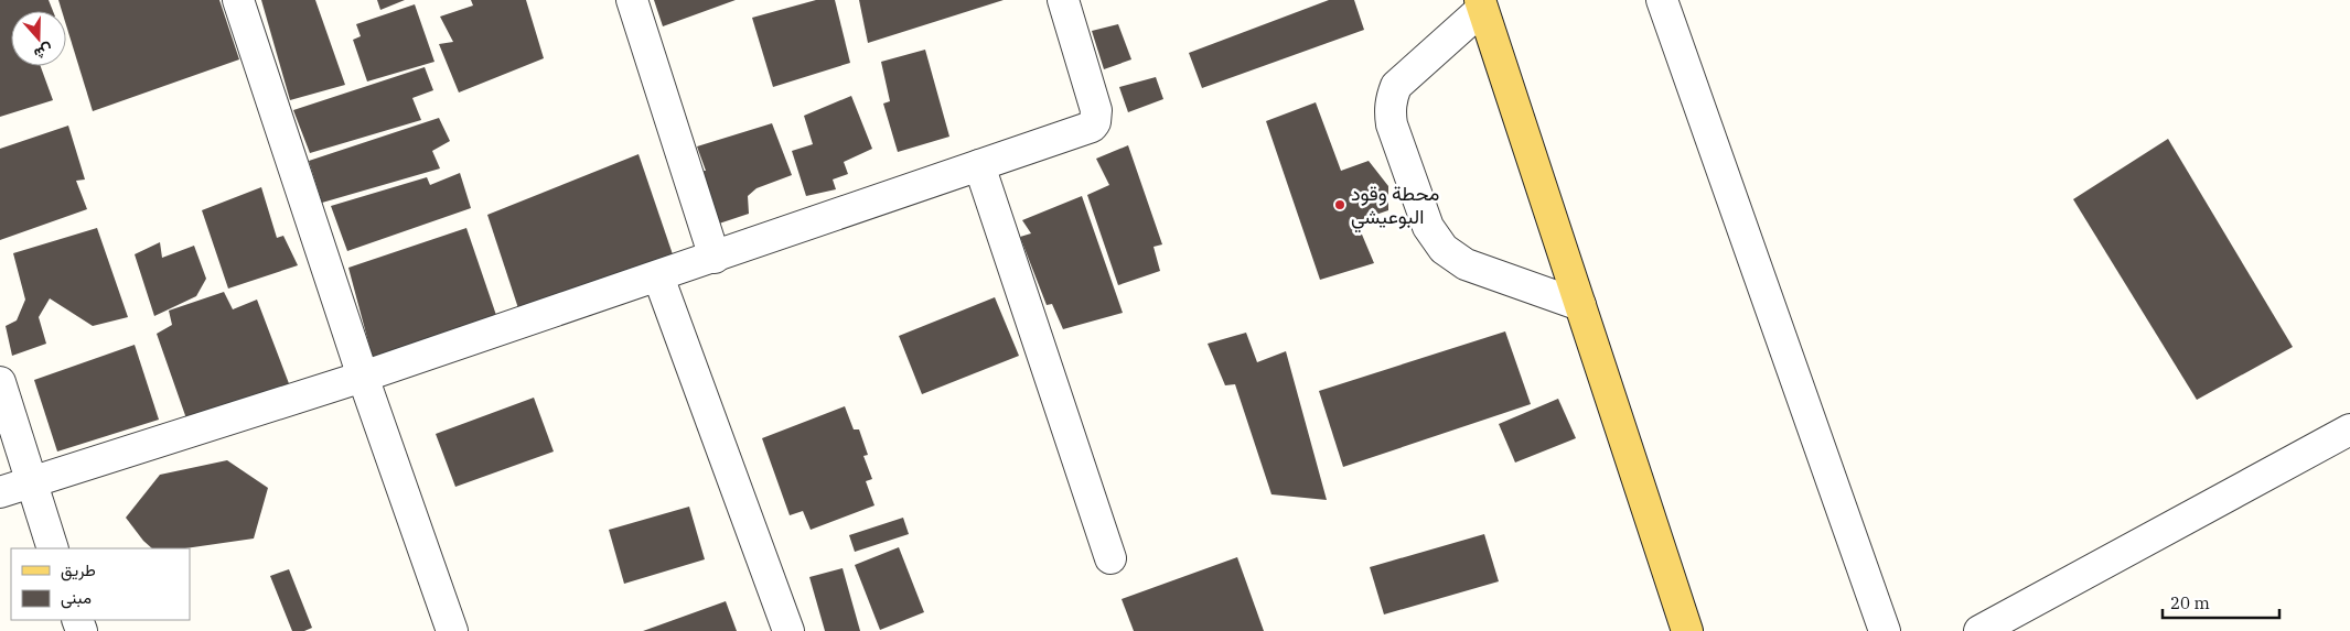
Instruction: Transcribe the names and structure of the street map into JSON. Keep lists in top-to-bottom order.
{
  "places": ["محطة وقود البوعيشي"],
  "legend": ["طريق", "مبنى"],
  "scale_bar": "20 m",
  "north": "bottom"
}
